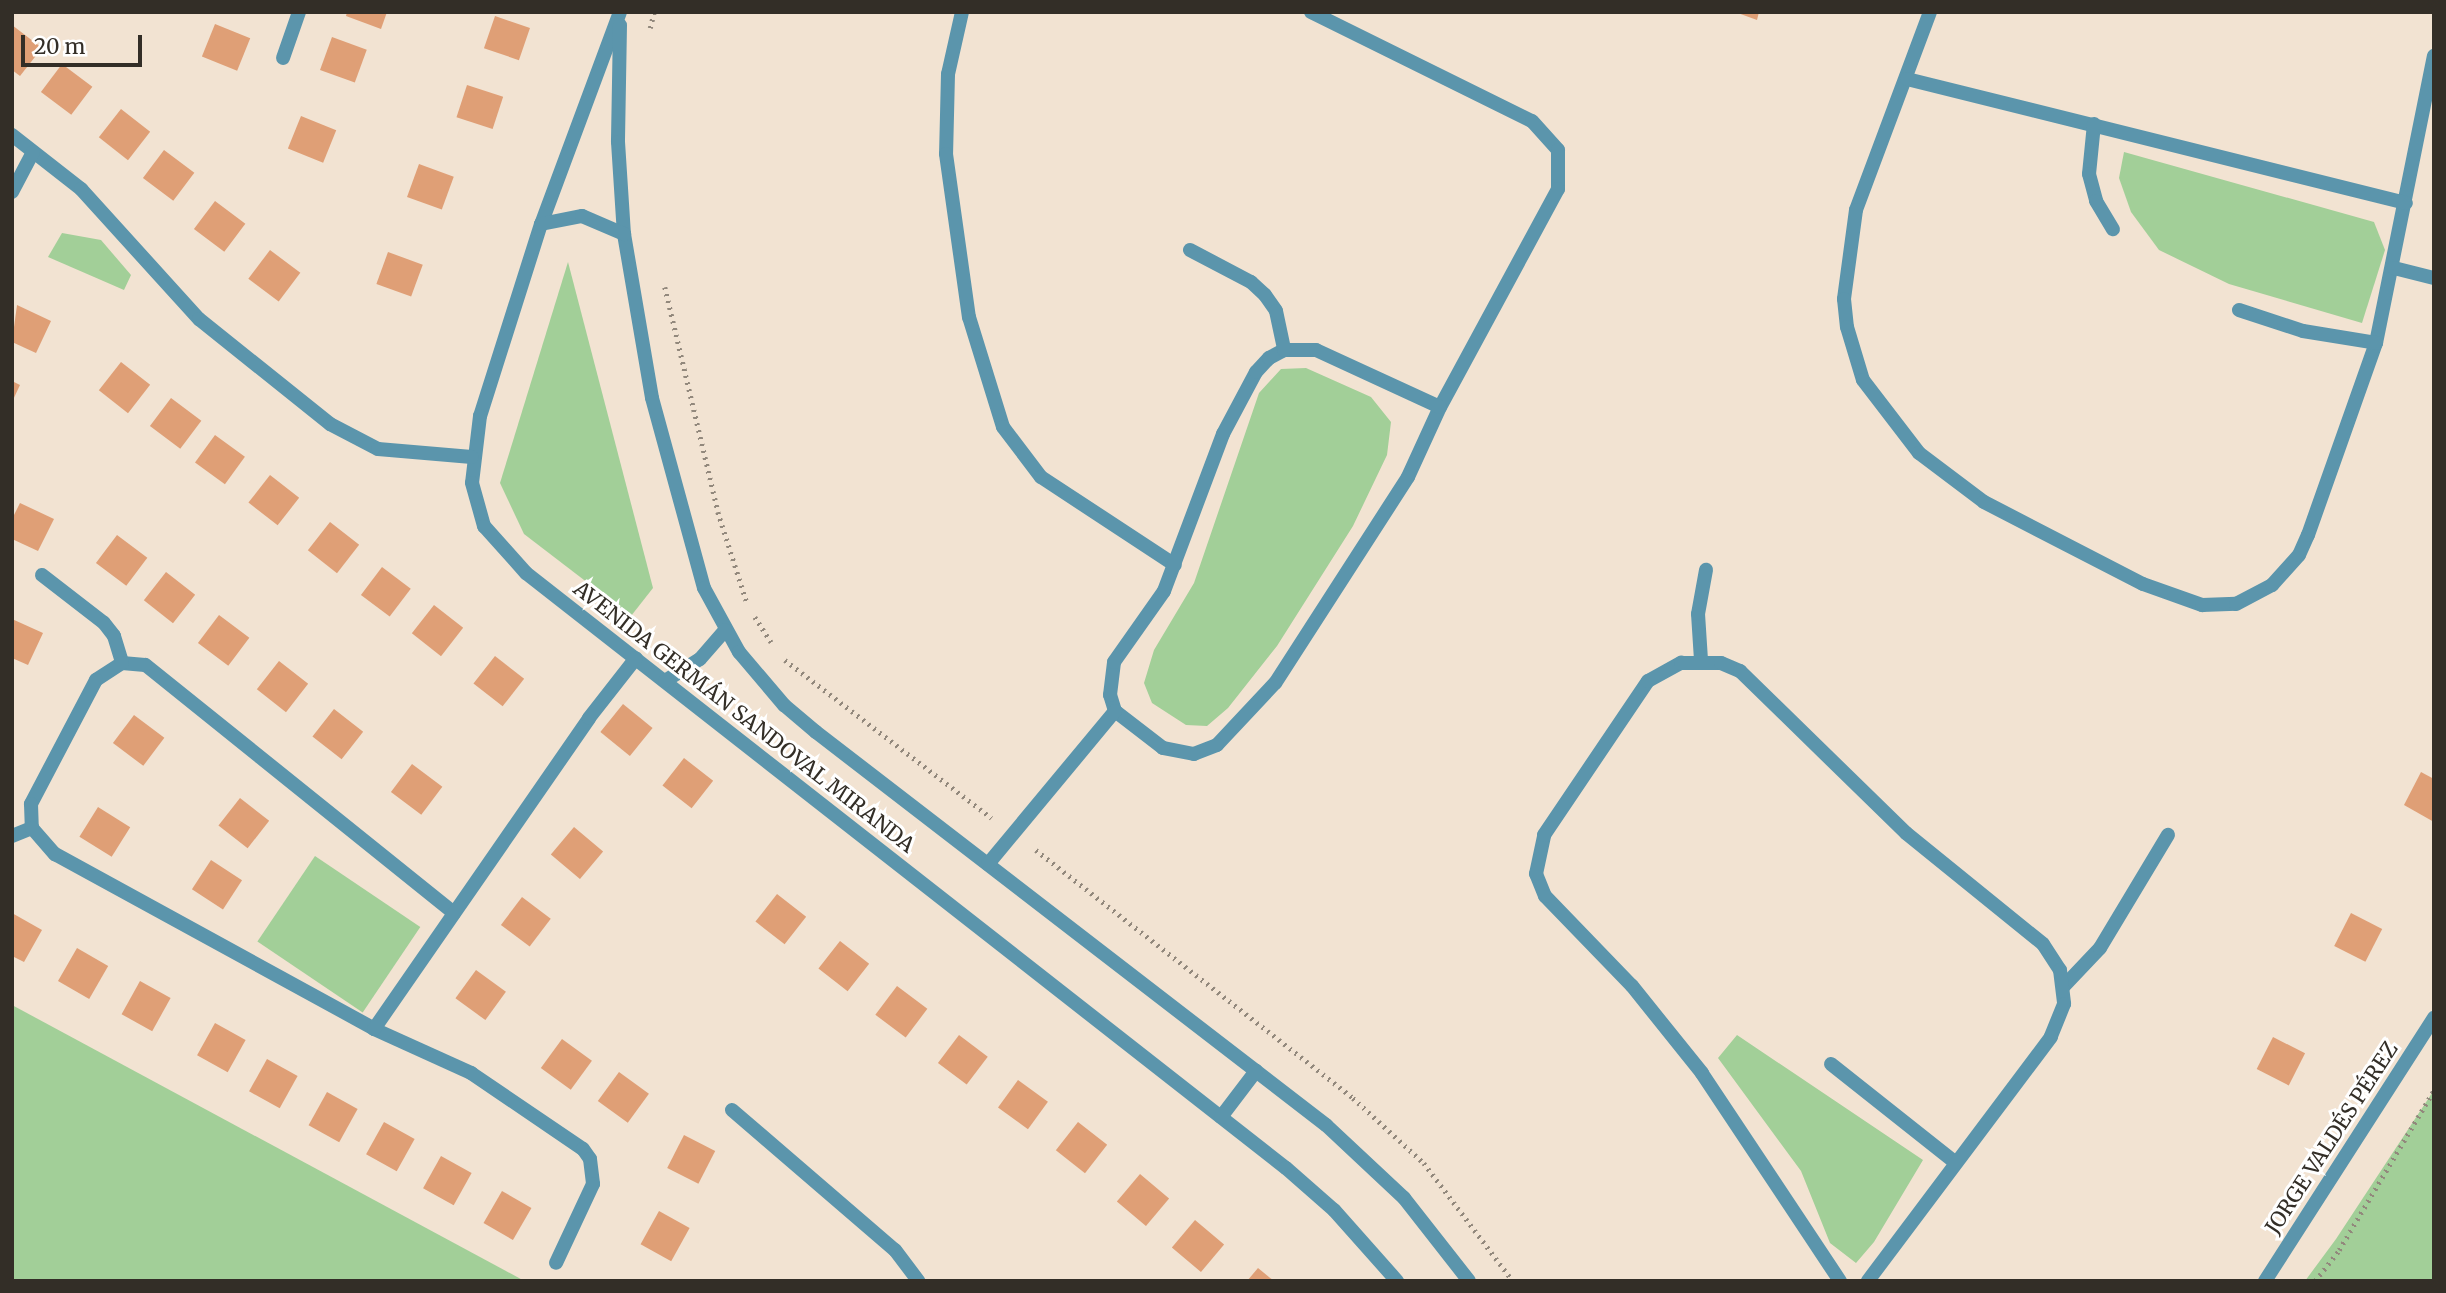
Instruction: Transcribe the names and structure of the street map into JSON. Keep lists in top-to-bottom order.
{
  "streets": {
    "street": ["AVENIDA GERMÁN SANDOVAL MIRANDA", "JORGE VALDÉS PÉREZ"]
  },
  "scale_bar": "20 m"
}
